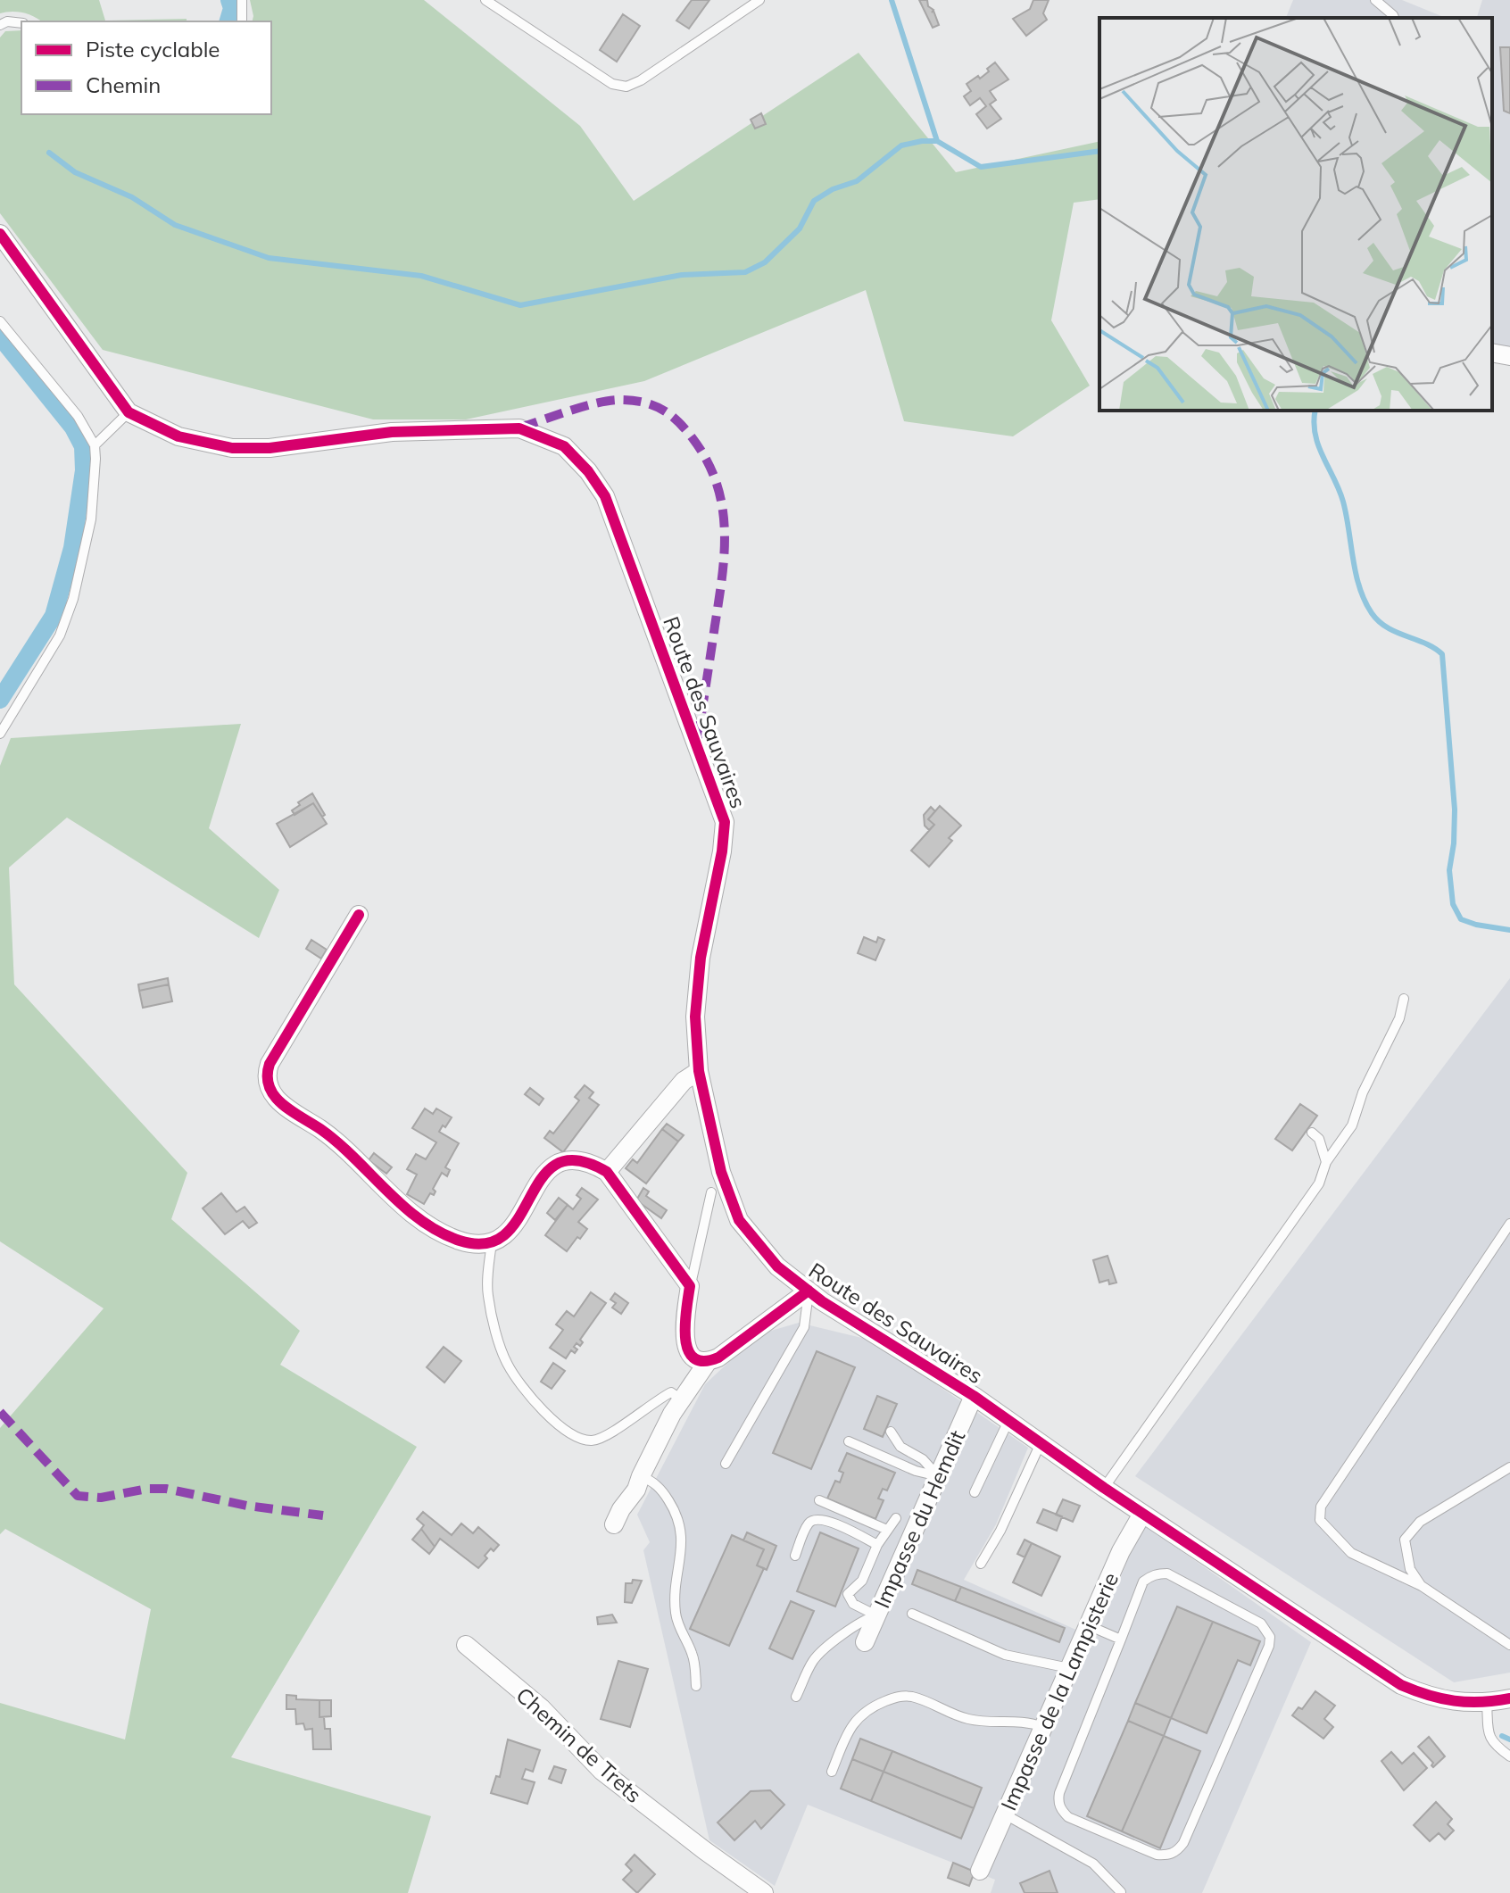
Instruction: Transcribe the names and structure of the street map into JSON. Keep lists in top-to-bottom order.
{
  "streets": {
    "street": [
      "Route des Sauvaires",
      "Impasse du Hemdit",
      "Impasse de la Lampisterie",
      "Chemin de Trets"
    ]
  },
  "crossings": [
    ["Route des Sauvaires", "Impasse du Hemdit"],
    ["Route des Sauvaires", "Impasse de la Lampisterie"]
  ],
  "legend": ["Piste cyclable", "Chemin"]
}
